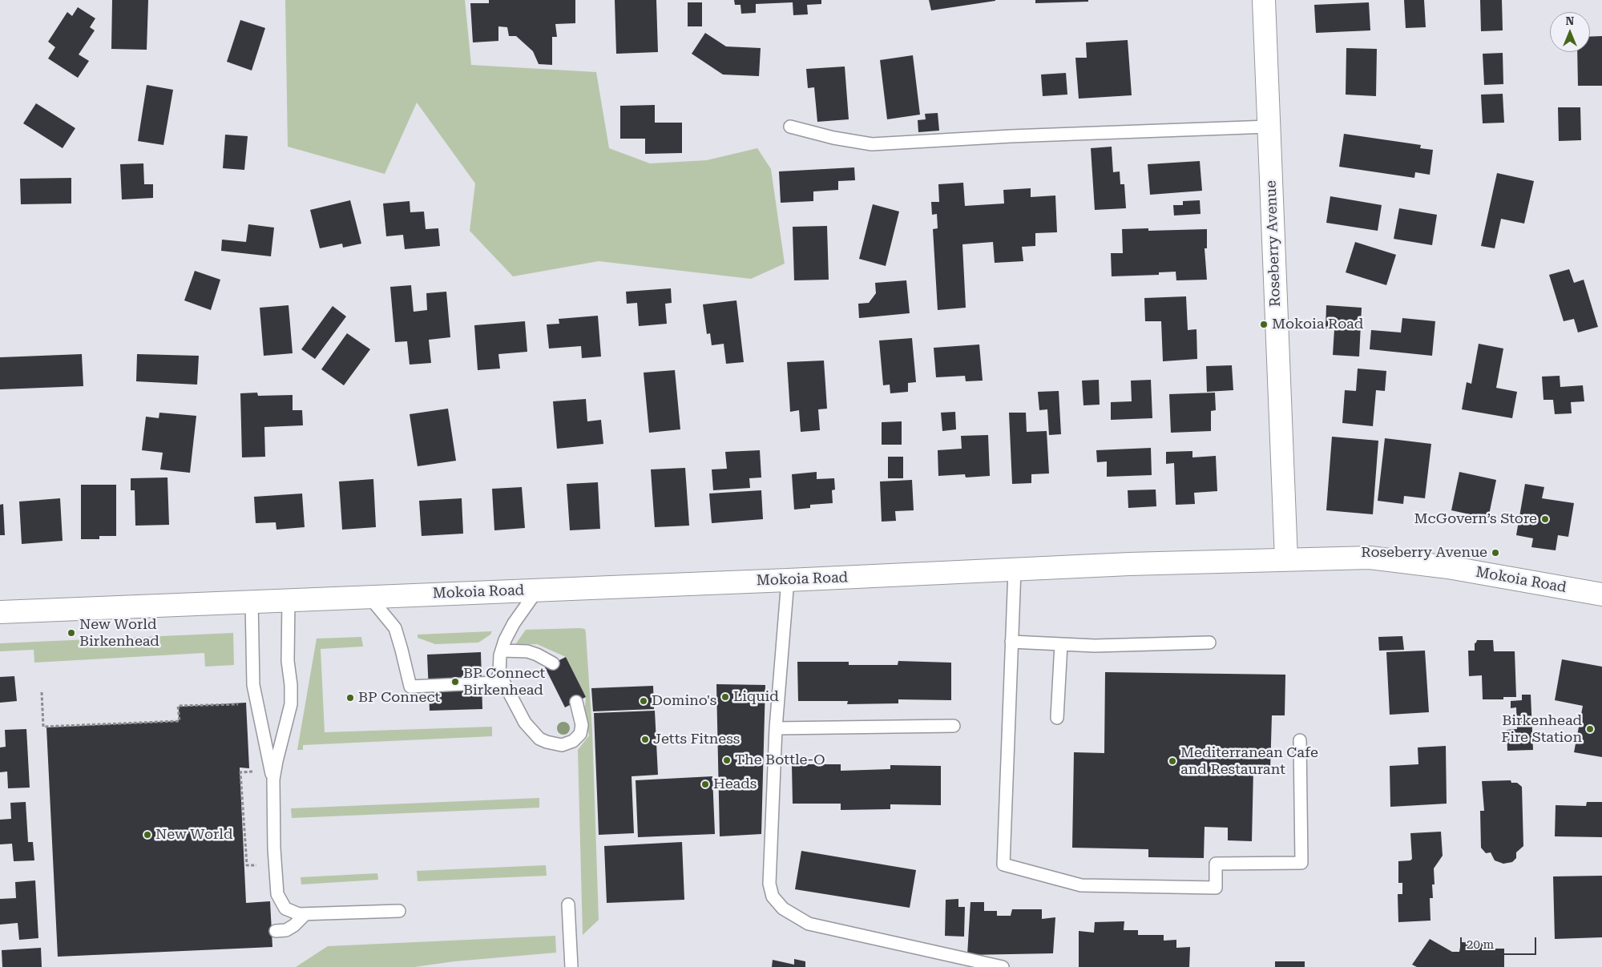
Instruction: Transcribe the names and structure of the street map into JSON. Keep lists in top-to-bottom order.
{
  "streets": {
    "main road": ["Roseberry Avenue", "Mokoia Road"]
  },
  "crossings": [
    ["Roseberry Avenue", "Mokoia Road"]
  ],
  "places": [
    "Mokoia Road",
    "McGovern’s Store",
    "Roseberry Avenue",
    "New World Birkenhead",
    "BP Connect Birkenhead",
    "Liquid",
    "BP Connect",
    "Domino's",
    "Birkenhead Fire Station",
    "Jetts Fitness",
    "The Bottle-O",
    "Mediterranean Cafe and Restaurant",
    "Heads",
    "New World"
  ],
  "scale_bar": "20 m",
  "north": "top"
}
